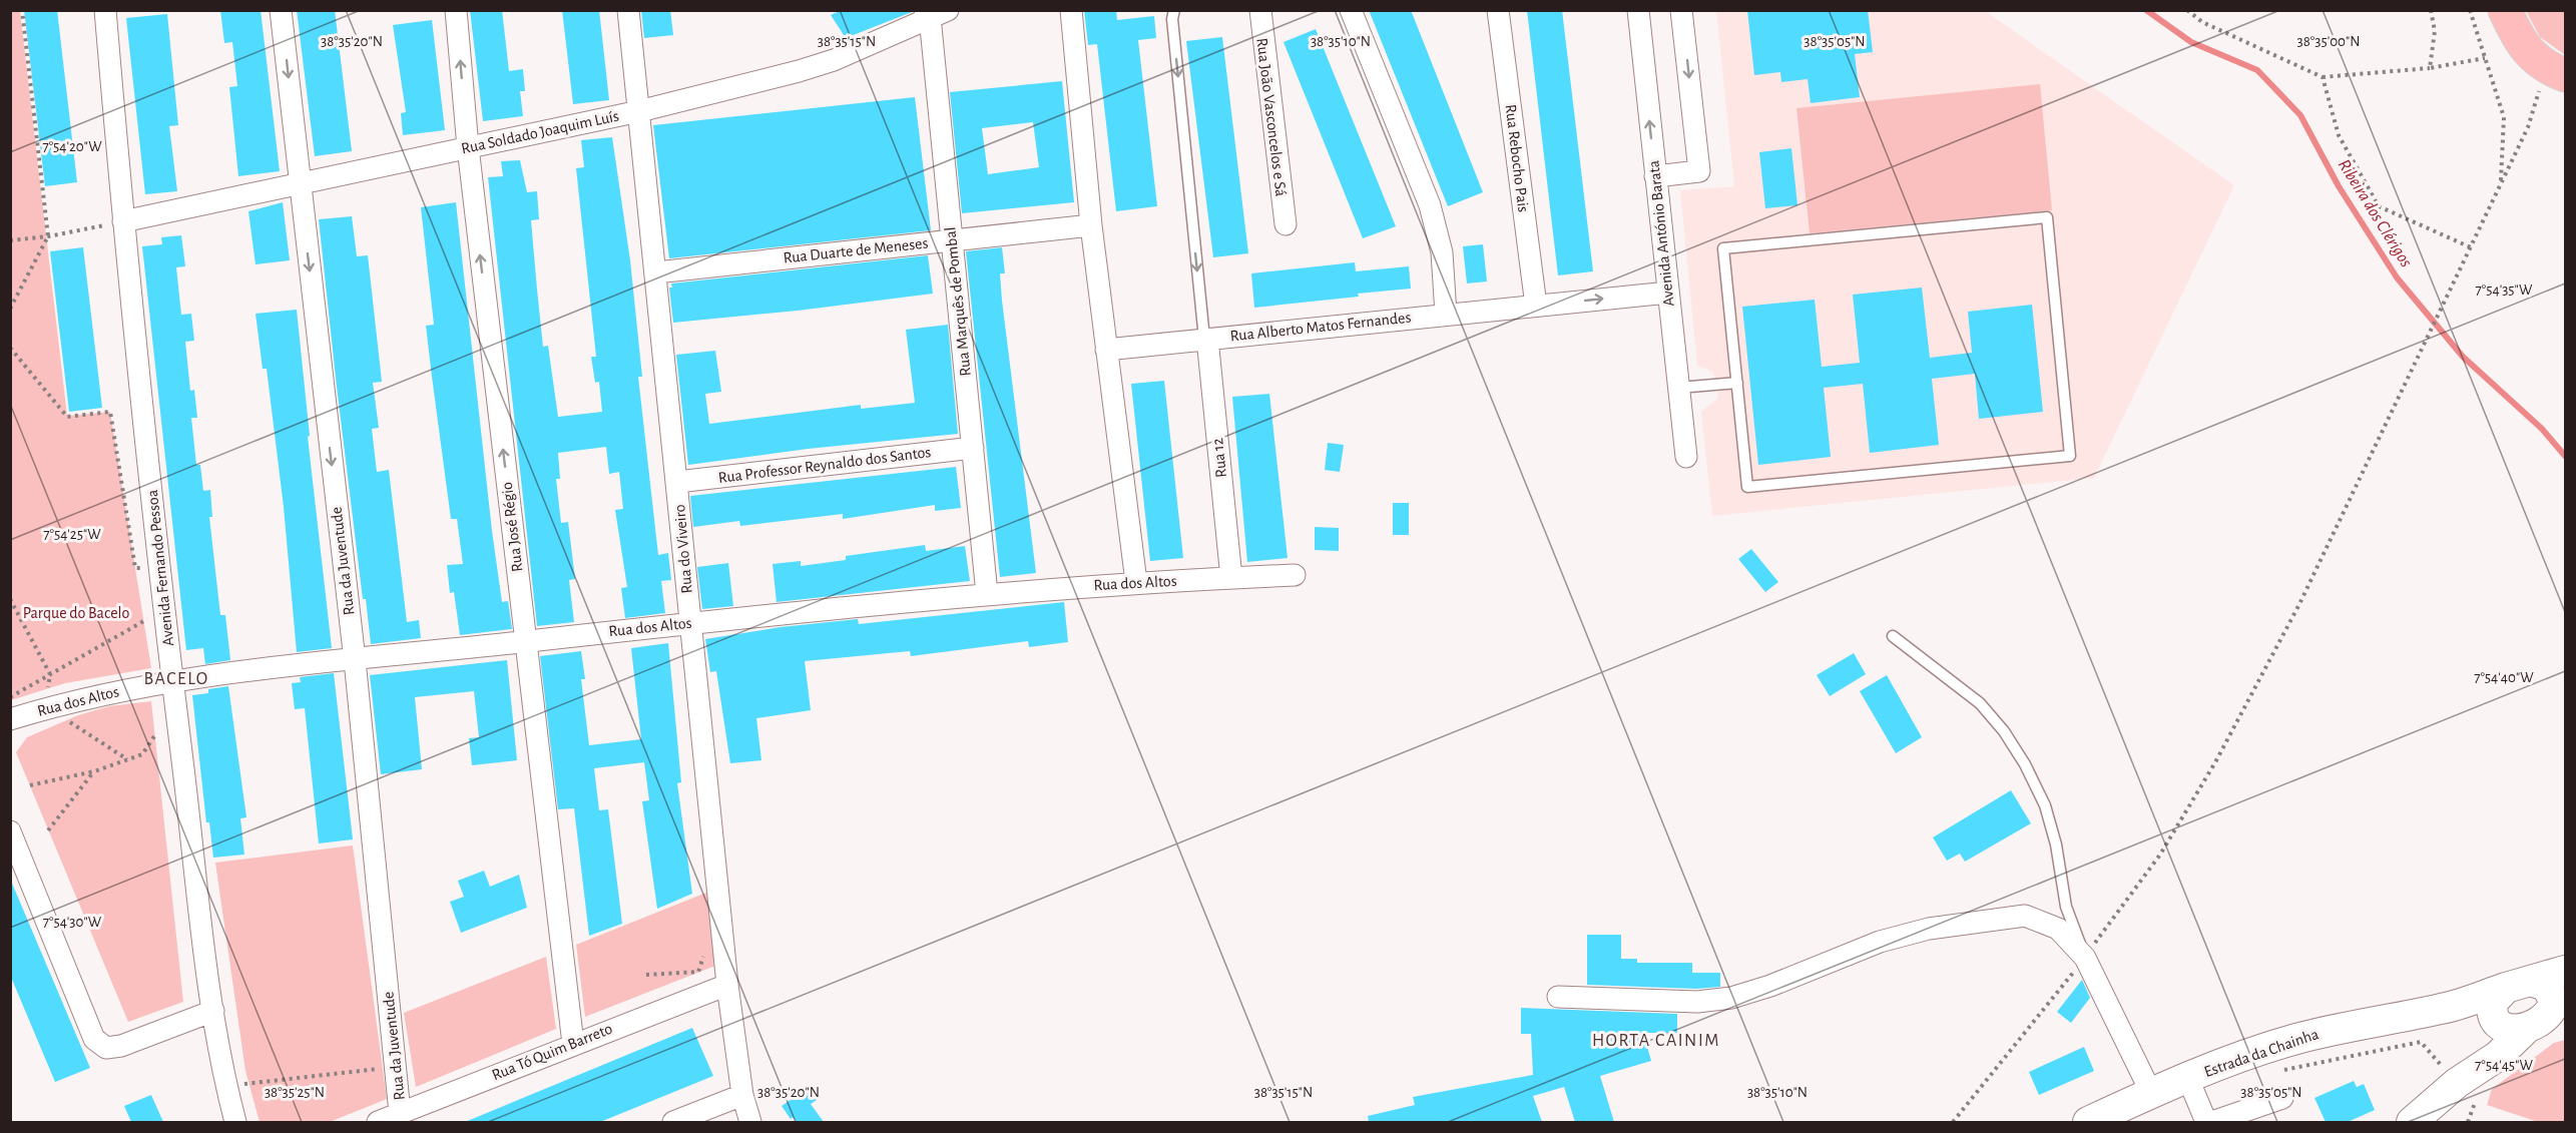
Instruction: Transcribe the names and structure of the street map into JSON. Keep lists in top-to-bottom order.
{
  "streets": {
    "street": [
      "Rua João Vasconcelos e Sá",
      "Rua Soldado Joaquim Luís",
      "Rua Rebocho Pais",
      "Avenida António Barata",
      "Rua Duarte de Meneses",
      "Rua Marquês de Pombal",
      "Rua Alberto Matos Fernandes",
      "Rua 12",
      "Rua Professor Reynaldo dos Santos",
      "Rua José Régio",
      "Rua do Viveiro",
      "Rua da Juventude",
      "Avenida Fernando Pessoa",
      "Rua dos Altos",
      "Rua Tó Quim Barreto",
      "Estrada da Chainha"
    ]
  },
  "crossings": [
    ["Rua Soldado Joaquim Luís", "Rua Marquês de Pombal"],
    ["Rua Soldado Joaquim Luís", "Rua José Régio"],
    ["Rua Soldado Joaquim Luís", "Rua do Viveiro"],
    ["Rua Soldado Joaquim Luís", "Rua da Juventude"],
    ["Rua Soldado Joaquim Luís", "Avenida Fernando Pessoa"],
    ["Rua Rebocho Pais", "Rua Alberto Matos Fernandes"],
    ["Avenida António Barata", "Rua Alberto Matos Fernandes"],
    ["Rua Duarte de Meneses", "Rua Marquês de Pombal"],
    ["Rua Duarte de Meneses", "Rua do Viveiro"],
    ["Rua Marquês de Pombal", "Rua Professor Reynaldo dos Santos"],
    ["Rua Marquês de Pombal", "Rua dos Altos"],
    ["Rua Alberto Matos Fernandes", "Rua 12"],
    ["Rua 12", "Rua dos Altos"],
    ["Rua Professor Reynaldo dos Santos", "Rua do Viveiro"],
    ["Rua José Régio", "Rua dos Altos"],
    ["Rua José Régio", "Rua Tó Quim Barreto"],
    ["Rua do Viveiro", "Rua dos Altos"],
    ["Rua do Viveiro", "Rua Tó Quim Barreto"],
    ["Rua da Juventude", "Rua dos Altos"],
    ["Rua da Juventude", "Rua Tó Quim Barreto"],
    ["Avenida Fernando Pessoa", "Rua dos Altos"]
  ],
  "one_way": ["Avenida António Barata", "Rua José Régio", "Rua da Juventude"],
  "districts": ["BACELO", "HORTA CAINIM"],
  "water": ["Ribeira dos Clérigos"],
  "parks": ["Parque do Bacelo"],
  "coordinates": [
    "38°35'20\"N",
    "38°35'15\"N",
    "38°35'10\"N",
    "38°35'05\"N",
    "38°35'00\"N",
    "7°54'20\"W",
    "7°54'35\"W",
    "7°54'25\"W",
    "7°54'40\"W",
    "7°54'30\"W",
    "7°54'45\"W",
    "38°35'25\"N"
  ]
}
